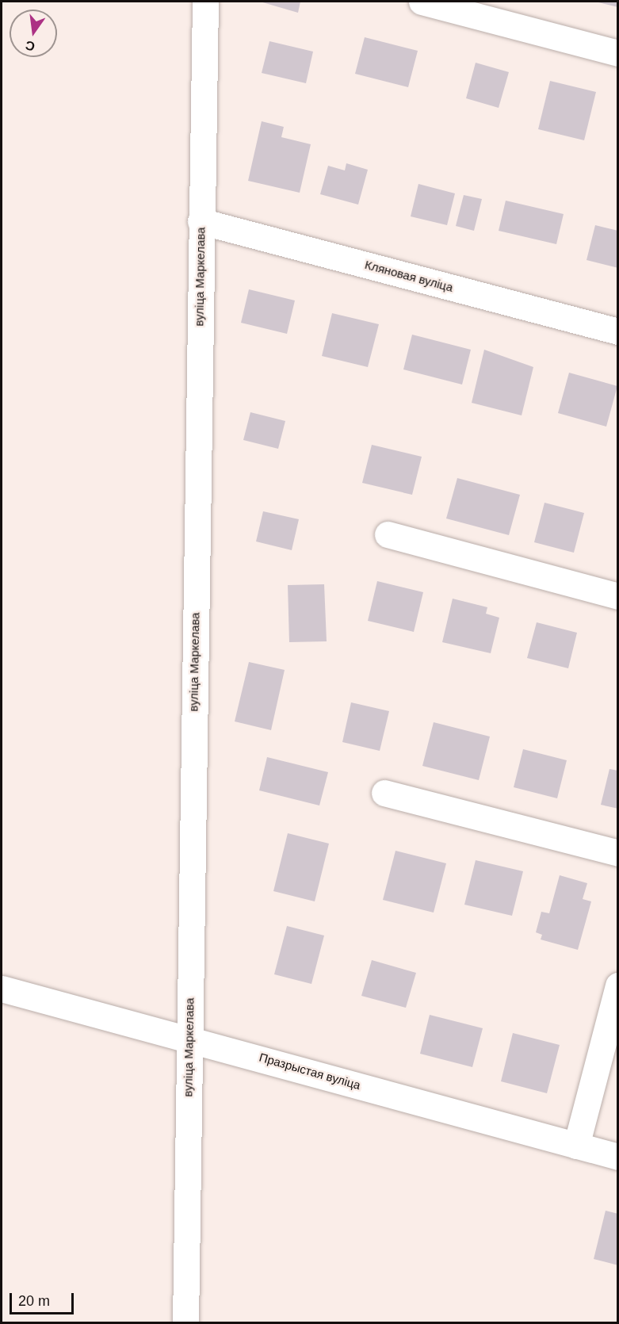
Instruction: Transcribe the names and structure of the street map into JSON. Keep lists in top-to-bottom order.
{
  "streets": {
    "street": ["Кляновая вуліца", "вуліца Маркелава", "Празрыстая вуліца"]
  },
  "crossings": [
    ["Кляновая вуліца", "вуліца Маркелава"],
    ["вуліца Маркелава", "Празрыстая вуліца"]
  ],
  "scale_bar": "20 m",
  "north": "bottom"
}
